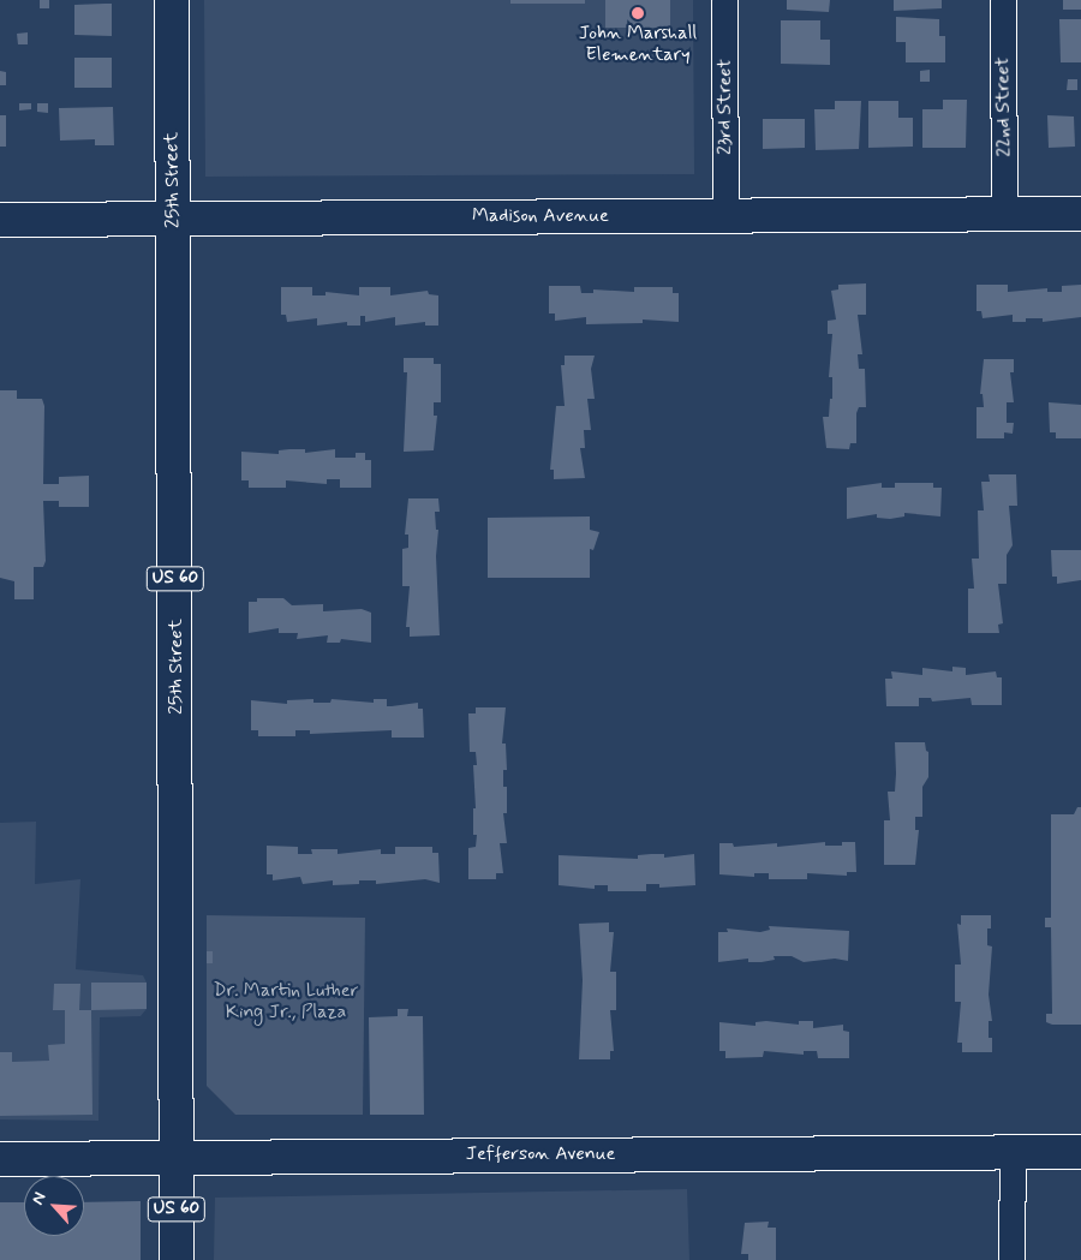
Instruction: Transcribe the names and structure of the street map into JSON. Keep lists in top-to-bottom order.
{
  "streets": {
    "main road": [
      "25th Street",
      "Madison Avenue",
      "US 60",
      "Jefferson Avenue"
    ],
    "street": ["23rd Street", "22nd Street"]
  },
  "crossings": [
    ["23rd Street", "Madison Avenue"],
    ["22nd Street", "Madison Avenue"],
    ["25th Street", "Madison Avenue"],
    ["25th Street", "Jefferson Avenue"]
  ],
  "parks": ["Dr. Martin Luther King Jr., Plaza"],
  "places": ["John Marshall Elementary"],
  "north": "top left"
}
